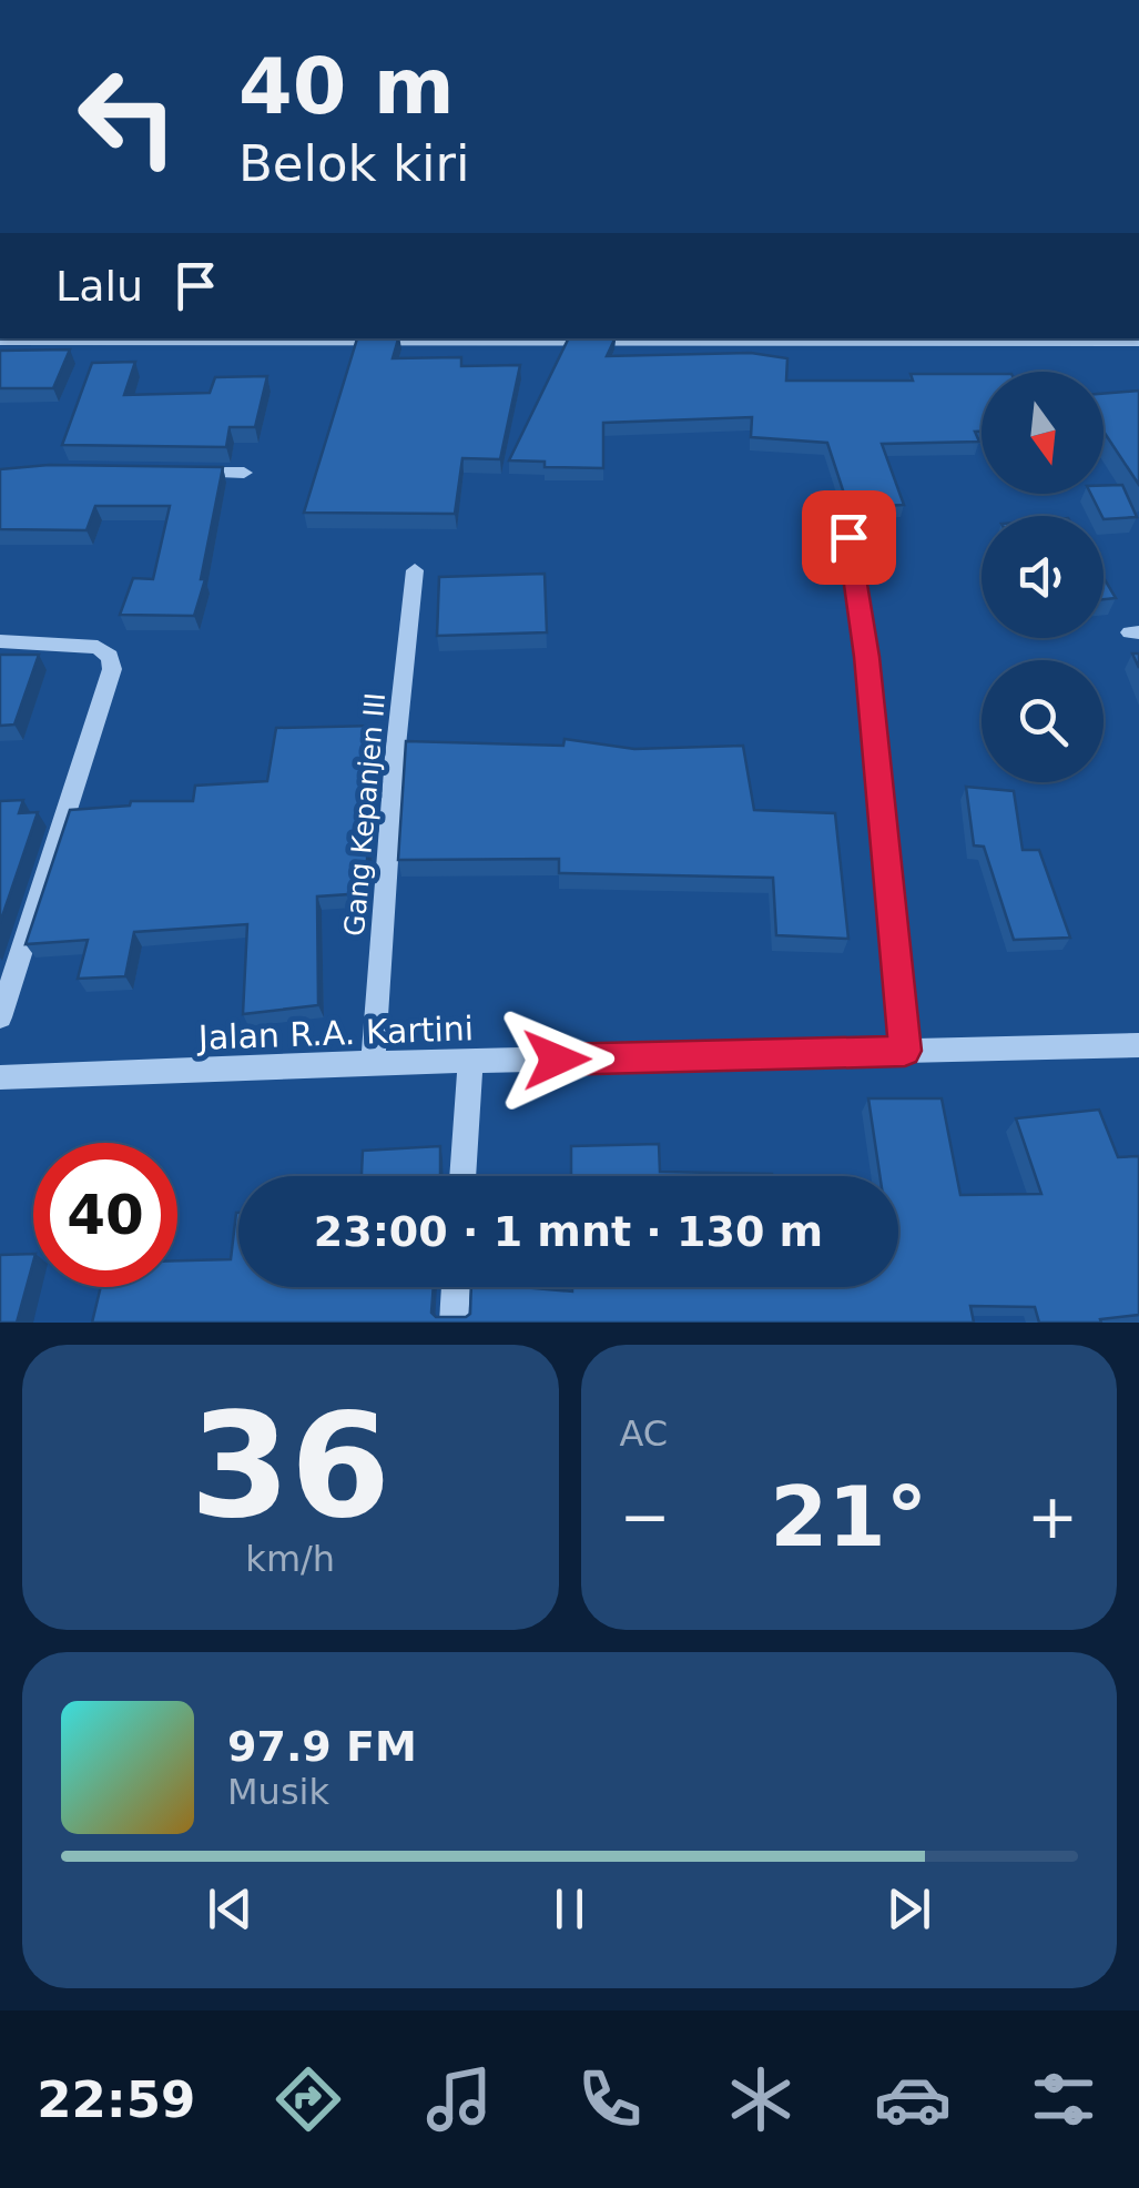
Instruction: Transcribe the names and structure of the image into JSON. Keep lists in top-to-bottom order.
{
  "streets": {
    "street": ["Gang Kepanjen III", "Jalan R.A. Kartini"]
  },
  "crossings": [
    ["Gang Kepanjen III", "Jalan R.A. Kartini"]
  ],
  "north": "bottom",
  "page": {
    "turn": ["40 m", "Belok kiri"],
    "then": "Lalu",
    "limit": "40",
    "trip": "23:00 · 1 mnt · 130 m",
    "tile": [
      ["36", "km/h"],
      "AC"
    ],
    "heat": ["−", "21°", "+"],
    "song": ["97.9 FM", "Musik"],
    "tabs": "22:59"
  }
}
